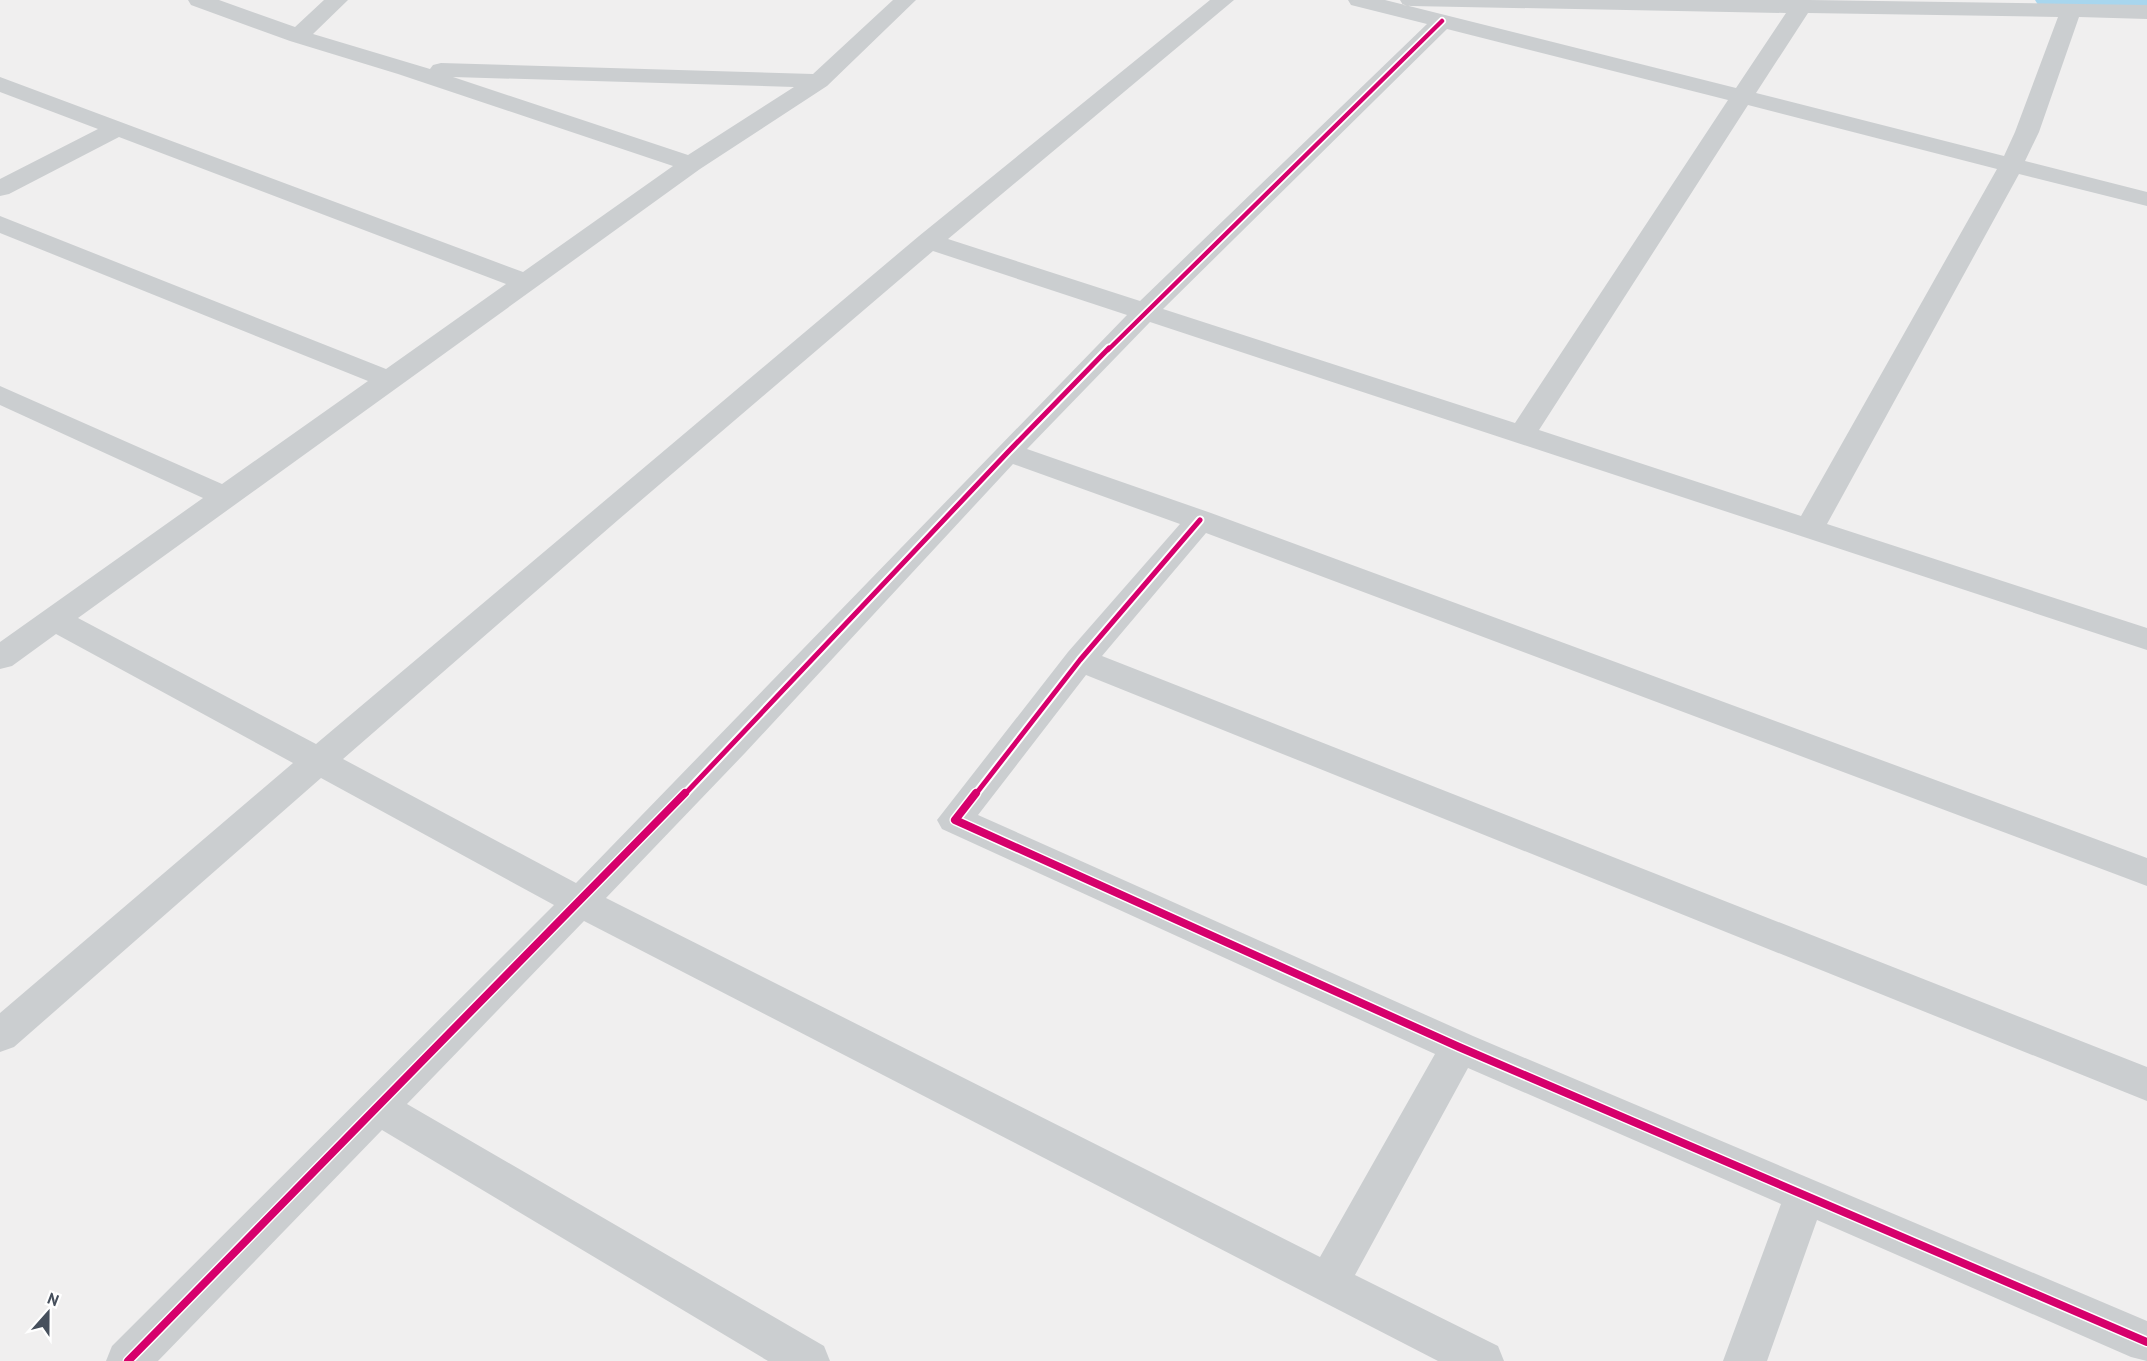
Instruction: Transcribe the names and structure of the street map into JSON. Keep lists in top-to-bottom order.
{
  "north": "top"
}
